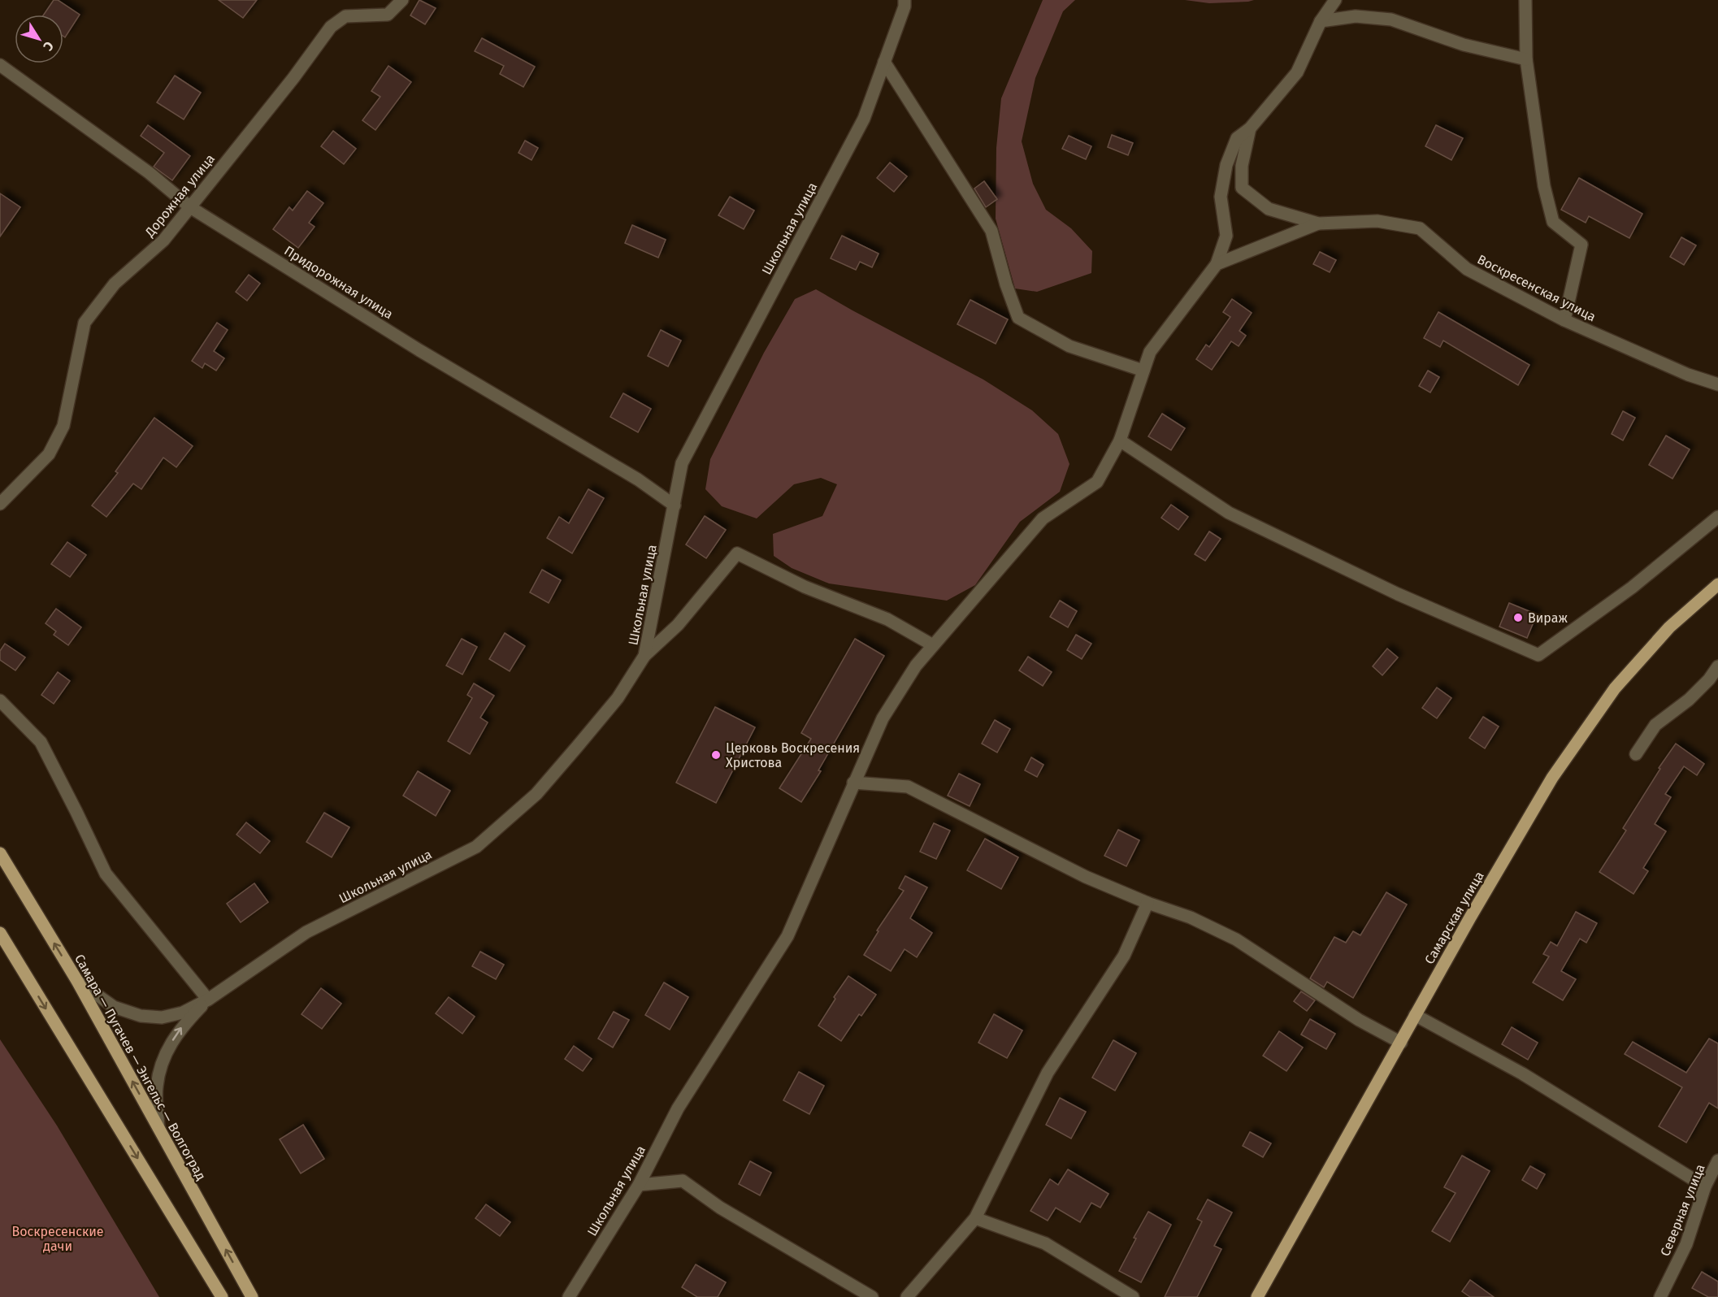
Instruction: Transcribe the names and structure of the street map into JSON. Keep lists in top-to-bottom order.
{
  "streets": {
    "main road": ["Самарская улица", "Самара — Пугачев — Энгельс — Волгоград"],
    "street": [
      "Дорожная улица",
      "Школьная улица",
      "Придорожная улица",
      "Воскресенская улица",
      "Северная улица"
    ]
  },
  "crossings": [
    ["Дорожная улица", "Придорожная улица"],
    ["Школьная улица", "Придорожная улица"],
    ["Школьная улица", "Самара — Пугачев — Энгельс — Волгоград"]
  ],
  "parks": ["Воскресенские дачи"],
  "places": ["Вираж", "Церковь Воскресения Христова"],
  "north": "bottom right"
}
